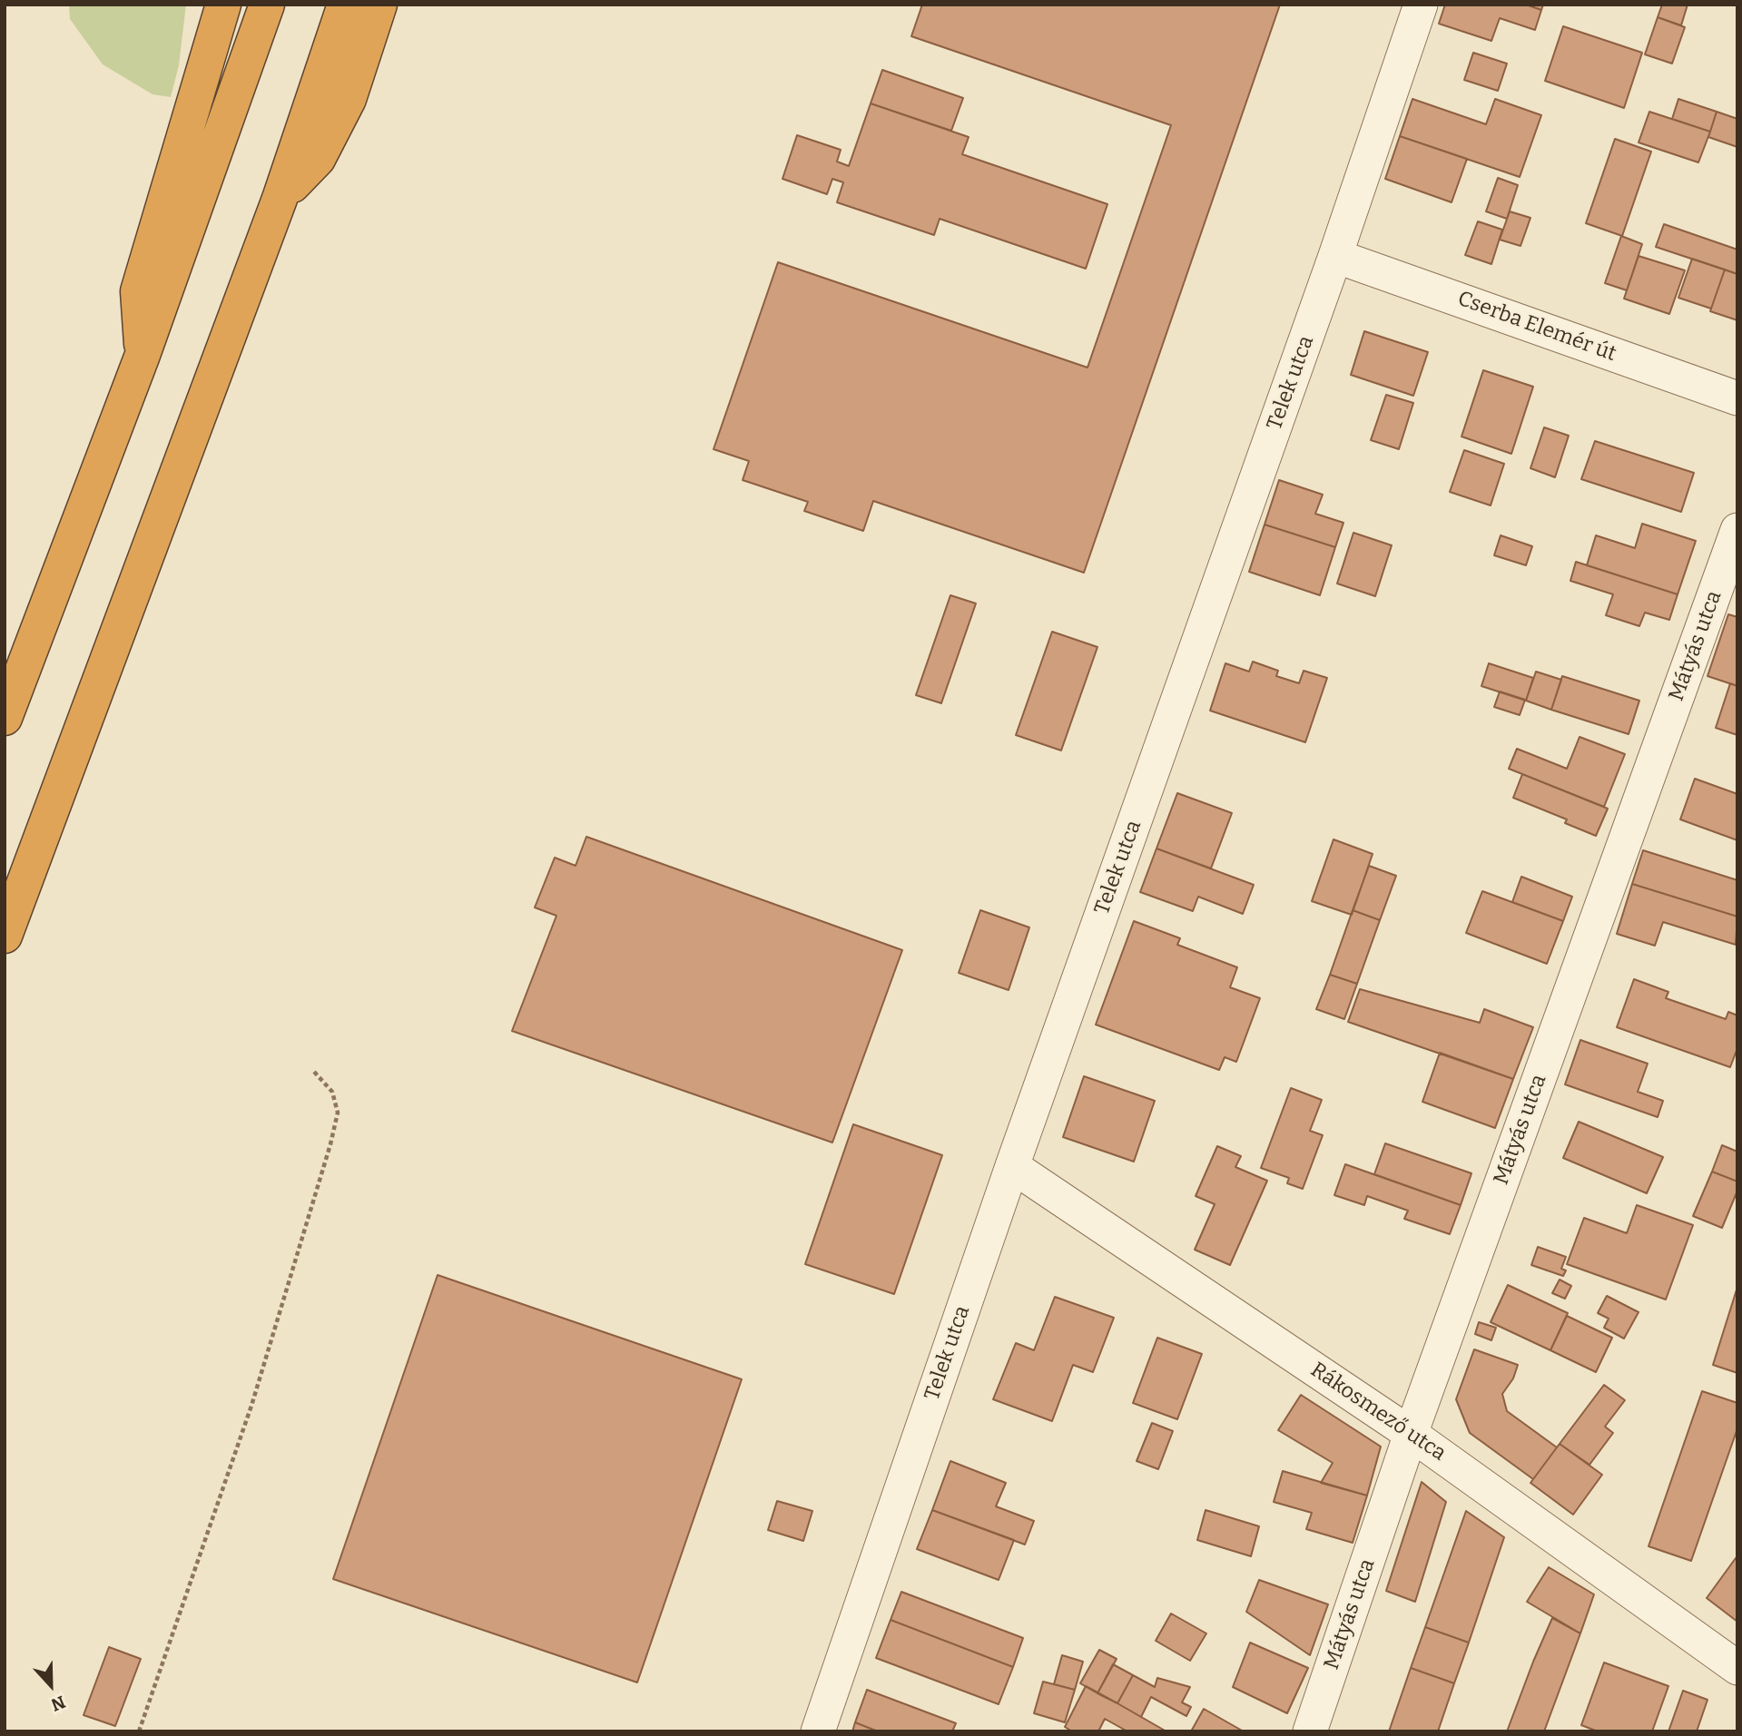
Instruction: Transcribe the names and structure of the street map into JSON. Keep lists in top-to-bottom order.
{
  "streets": {
    "street": [
      "Cserba Elemér út",
      "Telek utca",
      "Mátyás utca",
      "Rákosmező utca"
    ]
  },
  "crossings": [
    ["Cserba Elemér út", "Telek utca"],
    ["Telek utca", "Rákosmező utca"],
    ["Mátyás utca", "Rákosmező utca"]
  ],
  "north": "bottom"
}
